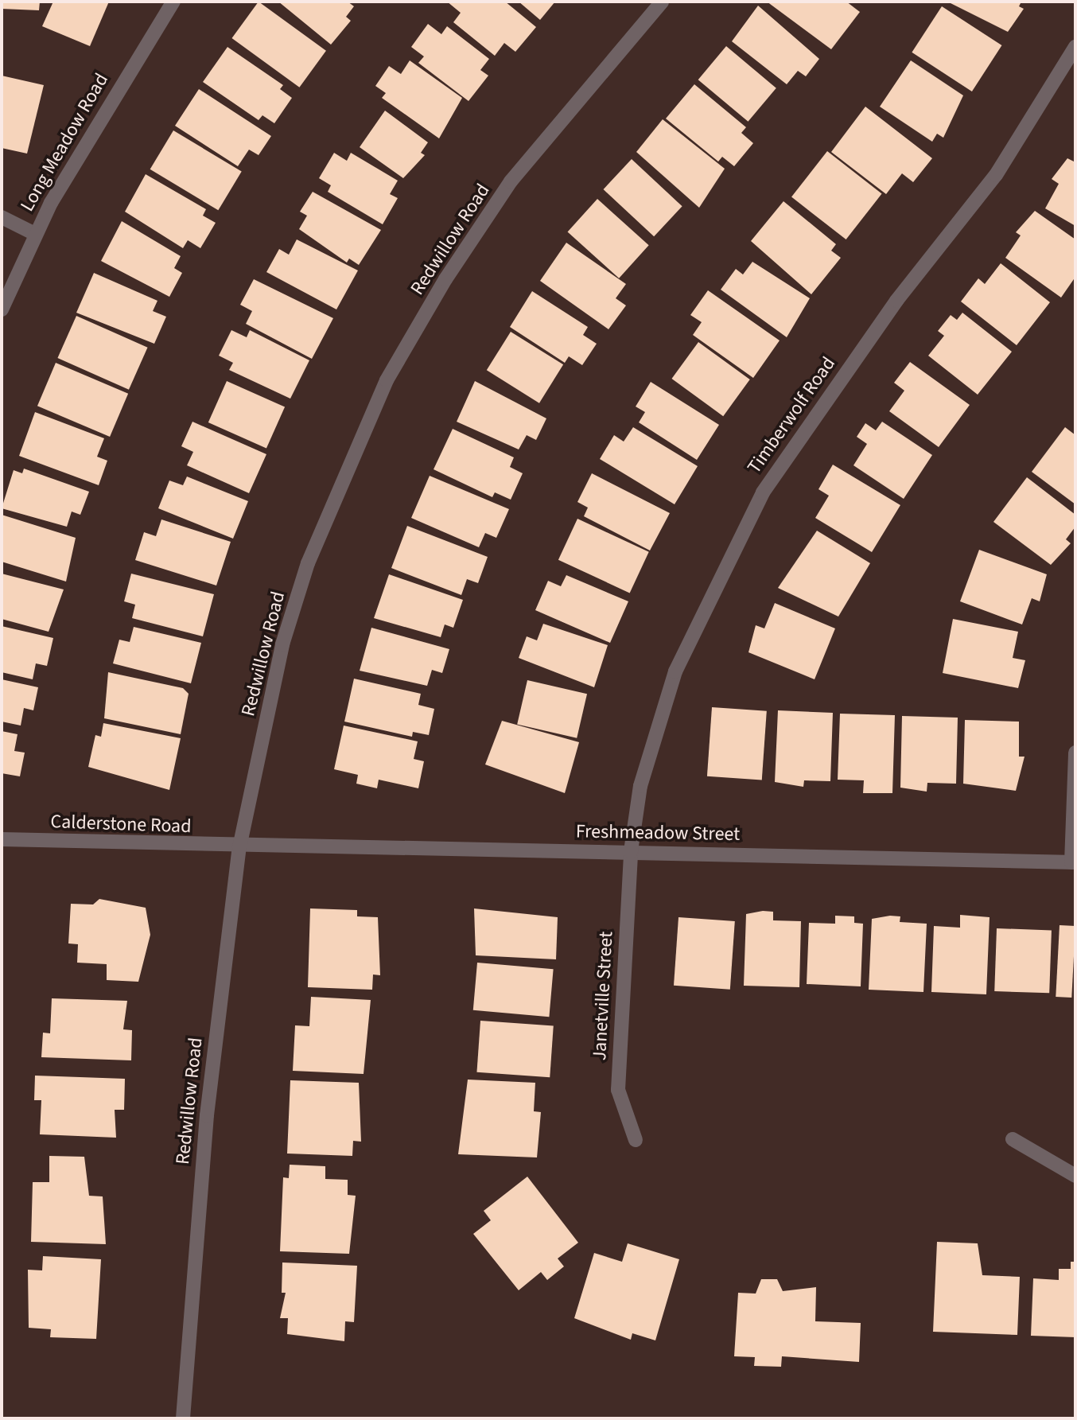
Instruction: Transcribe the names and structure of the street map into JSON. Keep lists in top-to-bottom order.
{
  "streets": {
    "street": [
      "Long Meadow Road",
      "Redwillow Road",
      "Timberwolf Road",
      "Calderstone Road",
      "Freshmeadow Street",
      "Janetville Street"
    ]
  },
  "crossings": [
    ["Redwillow Road", "Calderstone Road"],
    ["Redwillow Road", "Freshmeadow Street"],
    ["Timberwolf Road", "Freshmeadow Street"],
    ["Timberwolf Road", "Janetville Street"],
    ["Calderstone Road", "Freshmeadow Street"],
    ["Freshmeadow Street", "Janetville Street"]
  ]
}
